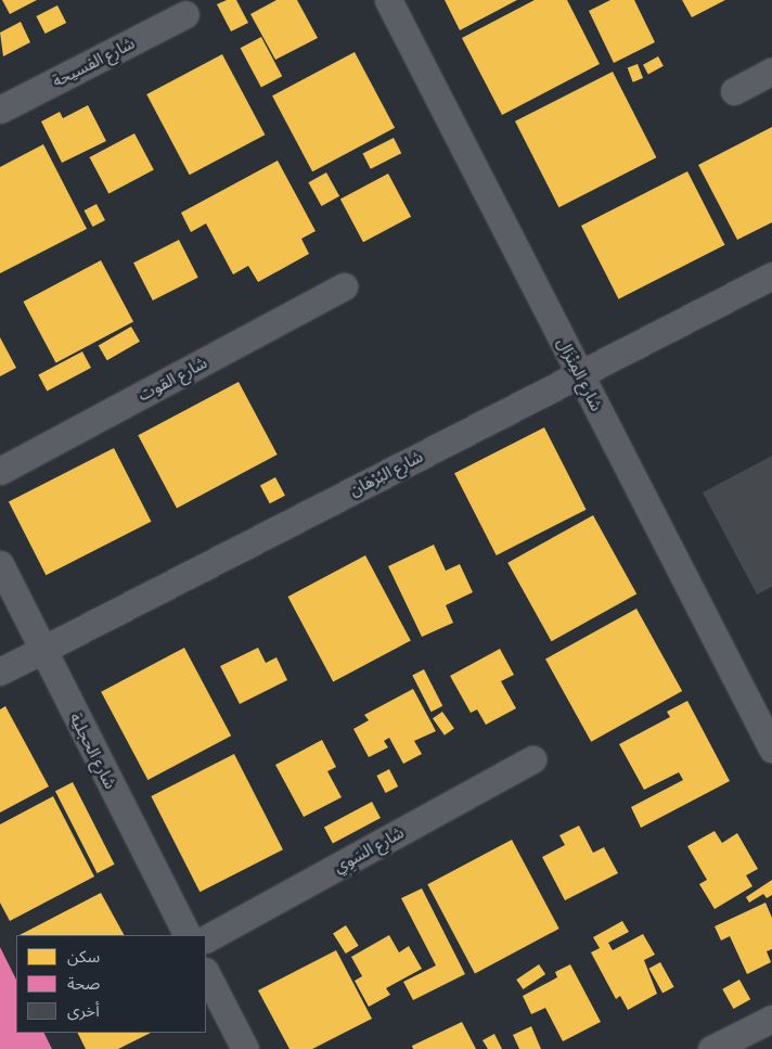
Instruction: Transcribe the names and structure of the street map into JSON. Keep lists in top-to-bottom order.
{
  "streets": {
    "street": [
      "شارع الفسيحة",
      "شارع المِنْزَال",
      "شارع القوت",
      "شارع البُرْهَان",
      "شارع الحجلية",
      "شارع السَوِي"
    ]
  },
  "crossings": [
    ["شارع المِنْزَال", "شارع البُرْهَان"],
    ["شارع البُرْهَان", "شارع الحجلية"]
  ],
  "legend": ["سكن", "صحة", "أخرى"]
}
